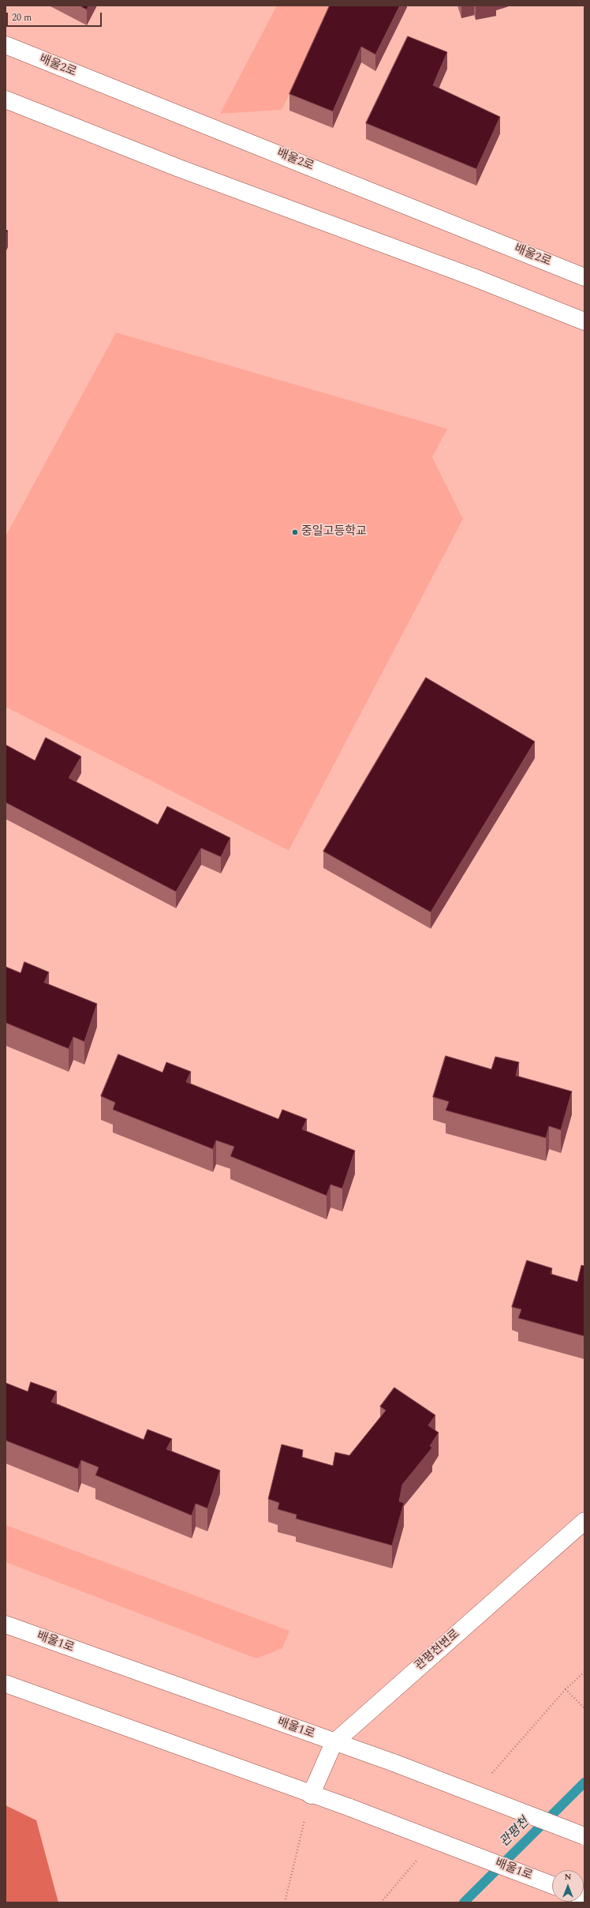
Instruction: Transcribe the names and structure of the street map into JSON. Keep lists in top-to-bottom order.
{
  "streets": {
    "main road": ["배울2로", "배울1로", "관평천변로"]
  },
  "crossings": [
    ["배울1로", "관평천변로"]
  ],
  "water": ["관평천"],
  "places": ["중일고등학교"],
  "scale_bar": "20 m",
  "north": "top"
}
